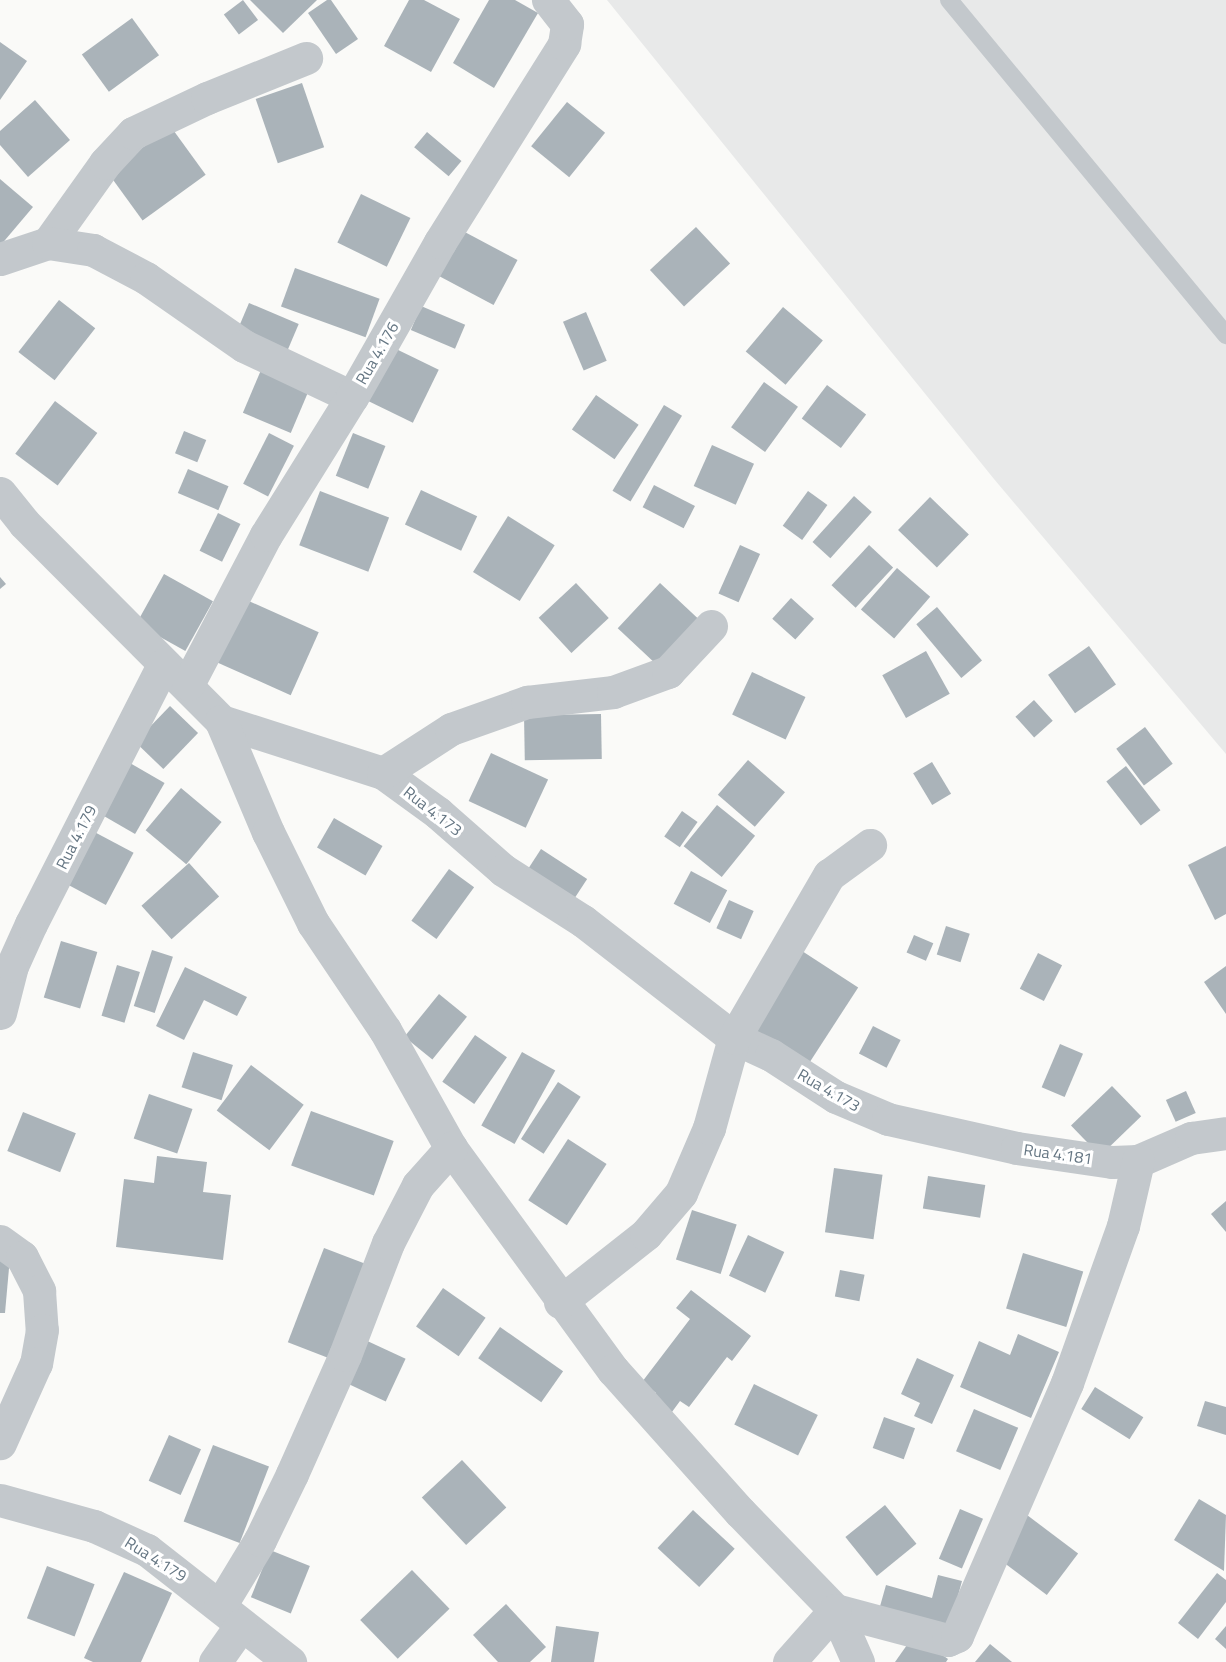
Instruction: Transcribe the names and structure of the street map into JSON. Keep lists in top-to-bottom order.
{
  "streets": {
    "street": [
      "Rua 4.176",
      "Rua 4.173",
      "Rua 4.179",
      "Rua 4.181"
    ]
  },
  "crossings": [
    ["Rua 4.176", "Rua 4.179"],
    ["Rua 4.173", "Rua 4.181"]
  ]
}
